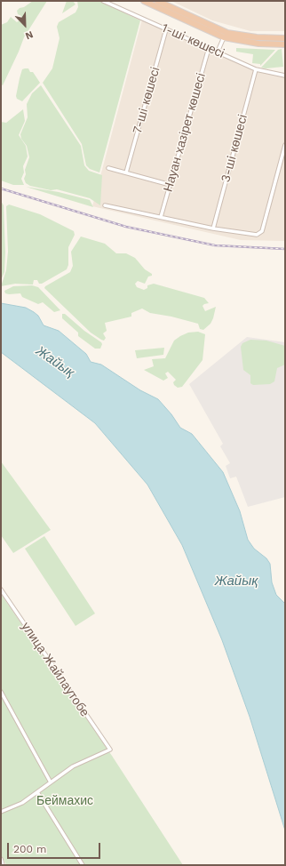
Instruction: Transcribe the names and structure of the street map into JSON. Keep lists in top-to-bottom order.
{
  "streets": {
    "street": [
      "1-шi көшесі",
      "7-шi көшесі",
      "Науан хазірет көшесі",
      "3-шi көшесі",
      "улица Жайлаутобе"
    ]
  },
  "crossings": [
    ["1-шi көшесі", "7-шi көшесі"],
    ["1-шi көшесі", "Науан хазірет көшесі"],
    ["1-шi көшесі", "3-шi көшесі"]
  ],
  "water": ["Жайық"],
  "parks": ["Беймахис"],
  "scale_bar": "200 m",
  "north": "bottom right"
}
